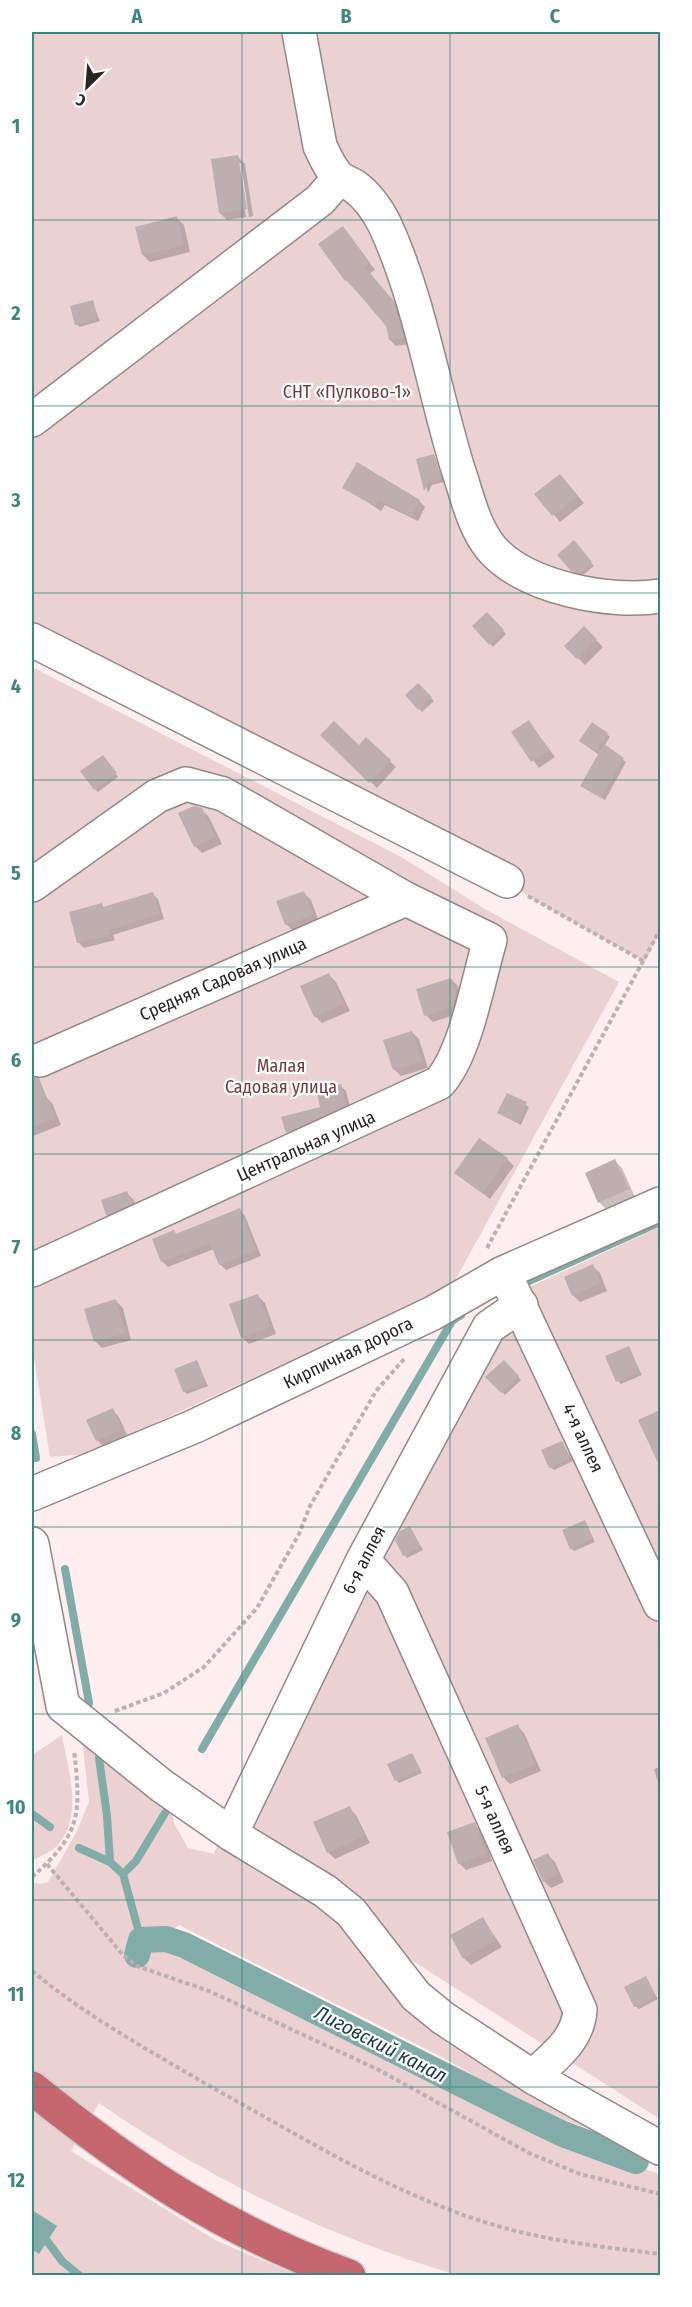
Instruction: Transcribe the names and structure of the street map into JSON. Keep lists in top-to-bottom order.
{
  "streets": {
    "street": [
      "Средняя Садовая улица",
      "Центральная улица",
      "Кирпичная дорога",
      "4-я аллея",
      "6-я аллея",
      "5-я аллея"
    ]
  },
  "crossings": [
    ["Средняя Садовая улица", "Центральная улица"],
    ["Кирпичная дорога", "4-я аллея"],
    ["4-я аллея", "6-я аллея"],
    ["6-я аллея", "5-я аллея"]
  ],
  "water": ["Лиговский канал"],
  "parks": ["СНТ «Пулково-1»", "Малая Садовая улица"],
  "north": "bottom left",
  "grid": {
    "columns": ["A", "B", "C"],
    "rows": [
      "1",
      "2",
      "3",
      "4",
      "5",
      "6",
      "7",
      "8",
      "9",
      "10",
      "11",
      "12"
    ]
  }
}
